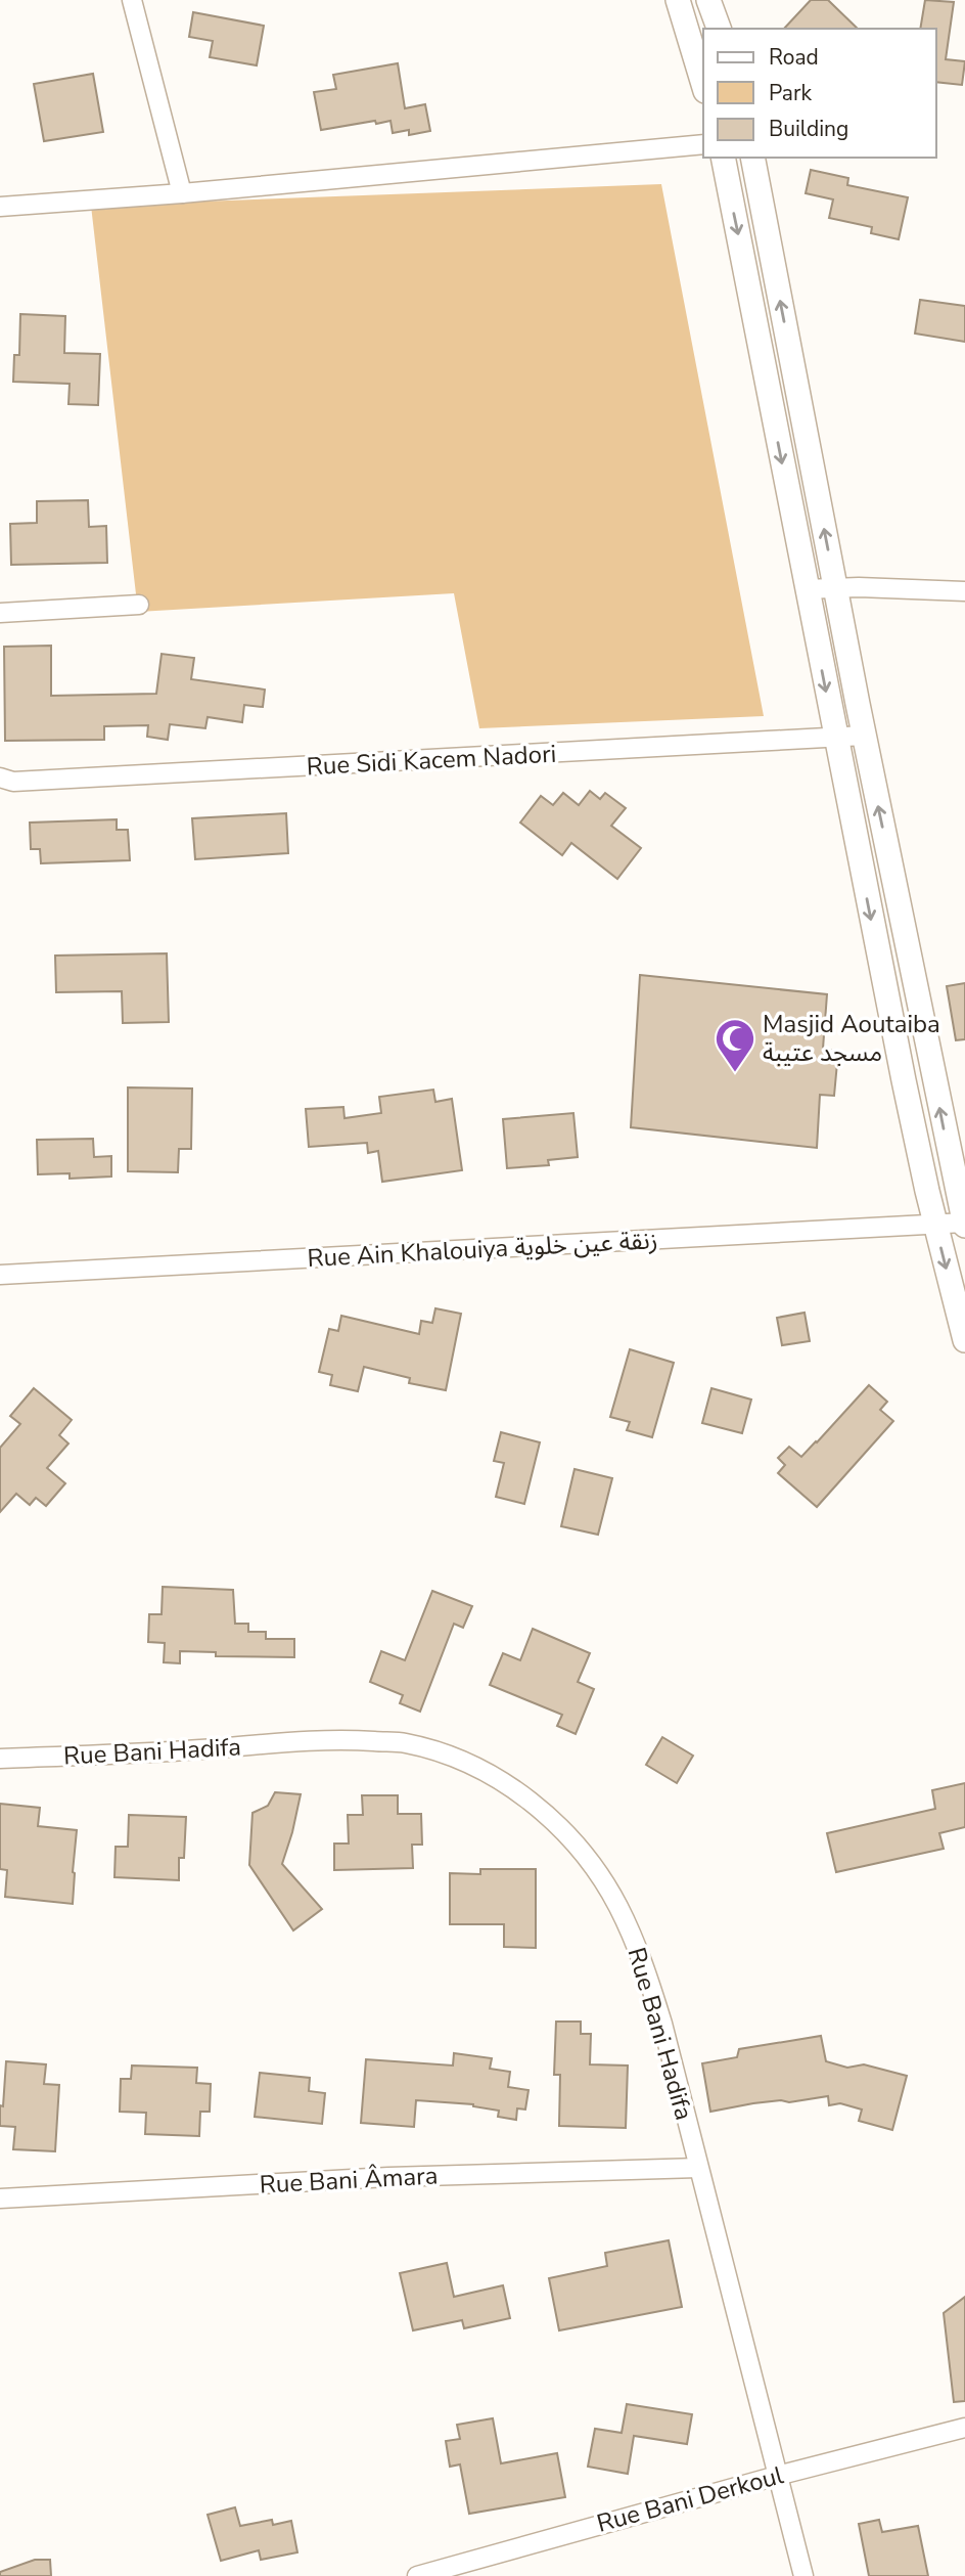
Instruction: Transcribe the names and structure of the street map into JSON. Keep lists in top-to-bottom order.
{
  "streets": {
    "street": [
      "Rue Sidi Kacem Nadori",
      "Rue Ain Khalouiya زنقة عين خلوية",
      "Rue Bani Hadifa",
      "Rue Bani Âmara",
      "Rue Bani Derkoul"
    ]
  },
  "crossings": [
    ["Rue Bani Hadifa", "Rue Bani Âmara"],
    ["Rue Bani Hadifa", "Rue Bani Derkoul"]
  ],
  "places": {
    "mosque": ["Masjid Aoutaiba مسجد عتيبة"]
  },
  "legend": ["Road", "Park", "Building"]
}
